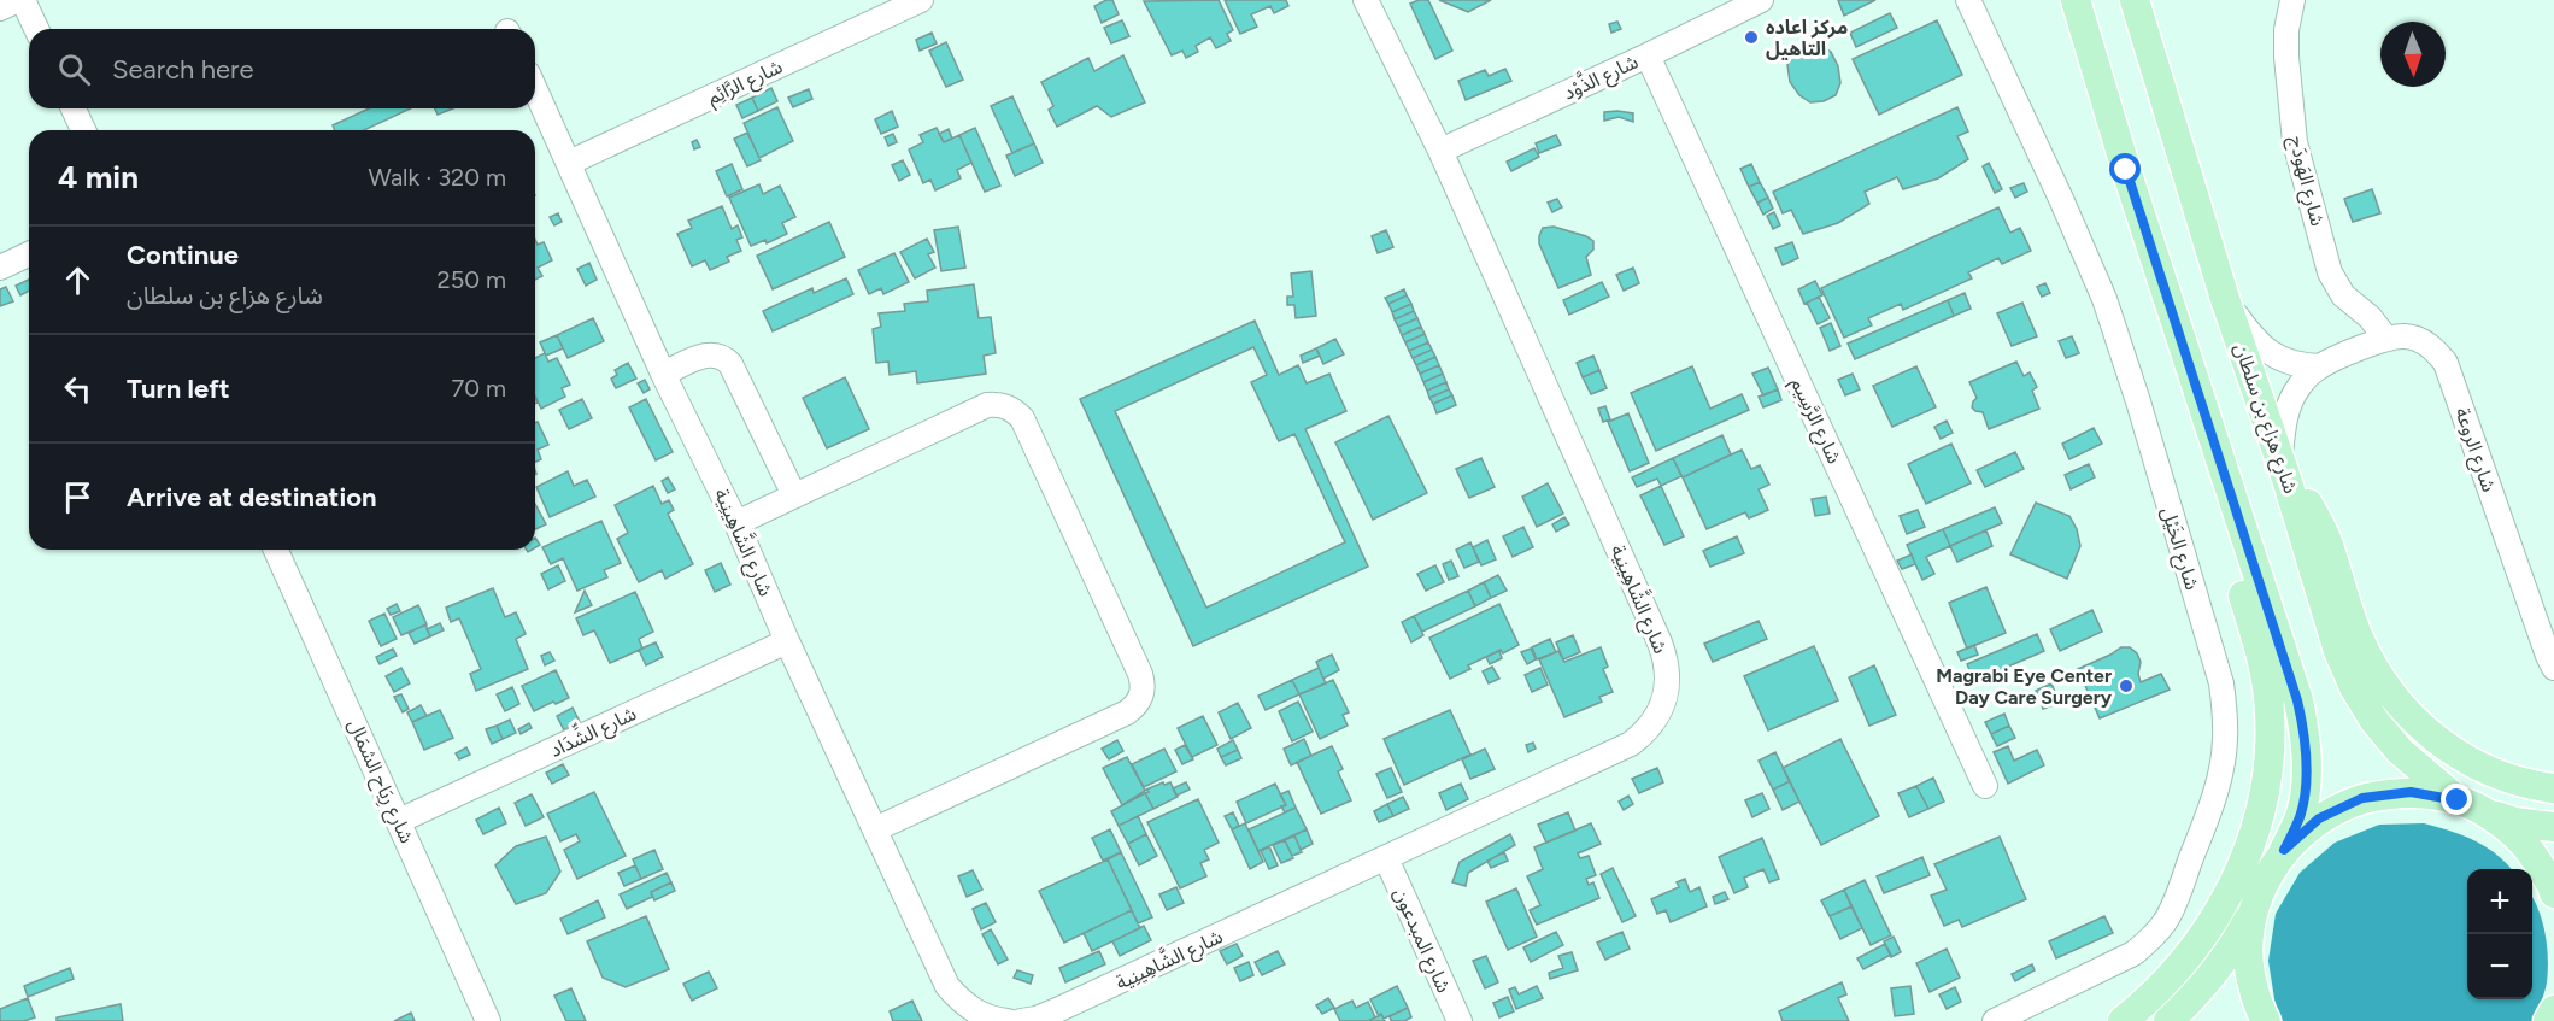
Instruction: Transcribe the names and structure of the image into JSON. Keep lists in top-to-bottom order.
{
  "streets": {
    "main road": ["شارع هزاع بن سلطان"],
    "street": [
      "شارع الذَّوْد",
      "شارع الرَّائِم",
      "شارع الهَودَج",
      "شارع الرَّسِيم",
      "شارع الروعة",
      "شارع الشَّاهِينِية",
      "شارع الخَيْل",
      "شارع الشِّدَاد",
      "شارع رِيَاح الشمَال",
      "شارع المبدعون"
    ]
  },
  "crossings": [
    ["شارع الذَّوْد", "شارع الرَّسِيم"],
    ["شارع الذَّوْد", "شارع الشَّاهِينِية"],
    ["شارع الرَّائِم", "شارع الشَّاهِينِية"],
    ["شارع الهَودَج", "شارع الروعة"],
    ["شارع هزاع بن سلطان", "شارع الروعة"],
    ["شارع الشَّاهِينِية", "شارع الشِّدَاد"],
    ["شارع الشَّاهِينِية", "شارع المبدعون"],
    ["شارع الشِّدَاد", "شارع رِيَاح الشمَال"]
  ],
  "places": ["مركز اعاده التاهيل", "Magrabi Eye Center Day Care Surgery"],
  "north": "bottom",
  "page": {
    "search": "Search here",
    "heading": ["4 min", "Walk · 320 m"],
    "list": [
      ["Continue", "شارع هزاع بن سلطان", "250 m"],
      ["Turn left", "70 m"],
      "Arrive at destination"
    ],
    "map_buttons": ["+", "−"]
  }
}
